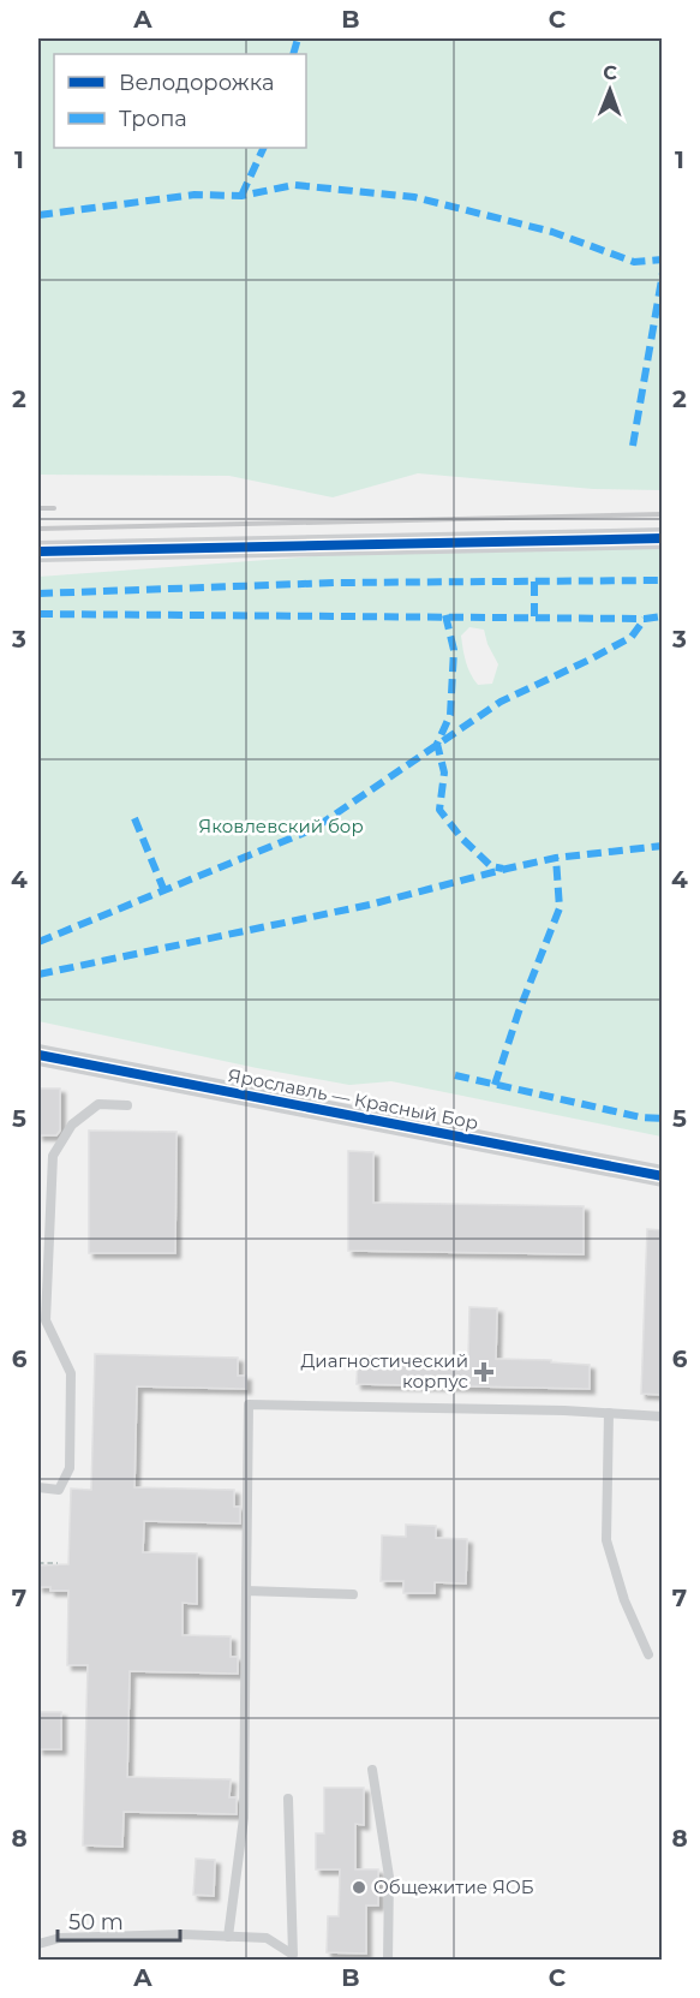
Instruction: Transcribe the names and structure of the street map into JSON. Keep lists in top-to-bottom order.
{
  "streets": {
    "street": ["Ярославль — Красный Бор"]
  },
  "parks": ["Яковлевский бор"],
  "places": {
    "health": ["Диагностический корпус"],
    "other": ["Общежитие ЯОБ"]
  },
  "legend": ["Велодорожка", "Тропа"],
  "scale_bar": "50 m",
  "north": "top",
  "grid": {
    "columns": ["A", "B", "C"],
    "rows": [
      "1",
      "2",
      "3",
      "4",
      "5",
      "6",
      "7",
      "8"
    ]
  }
}
